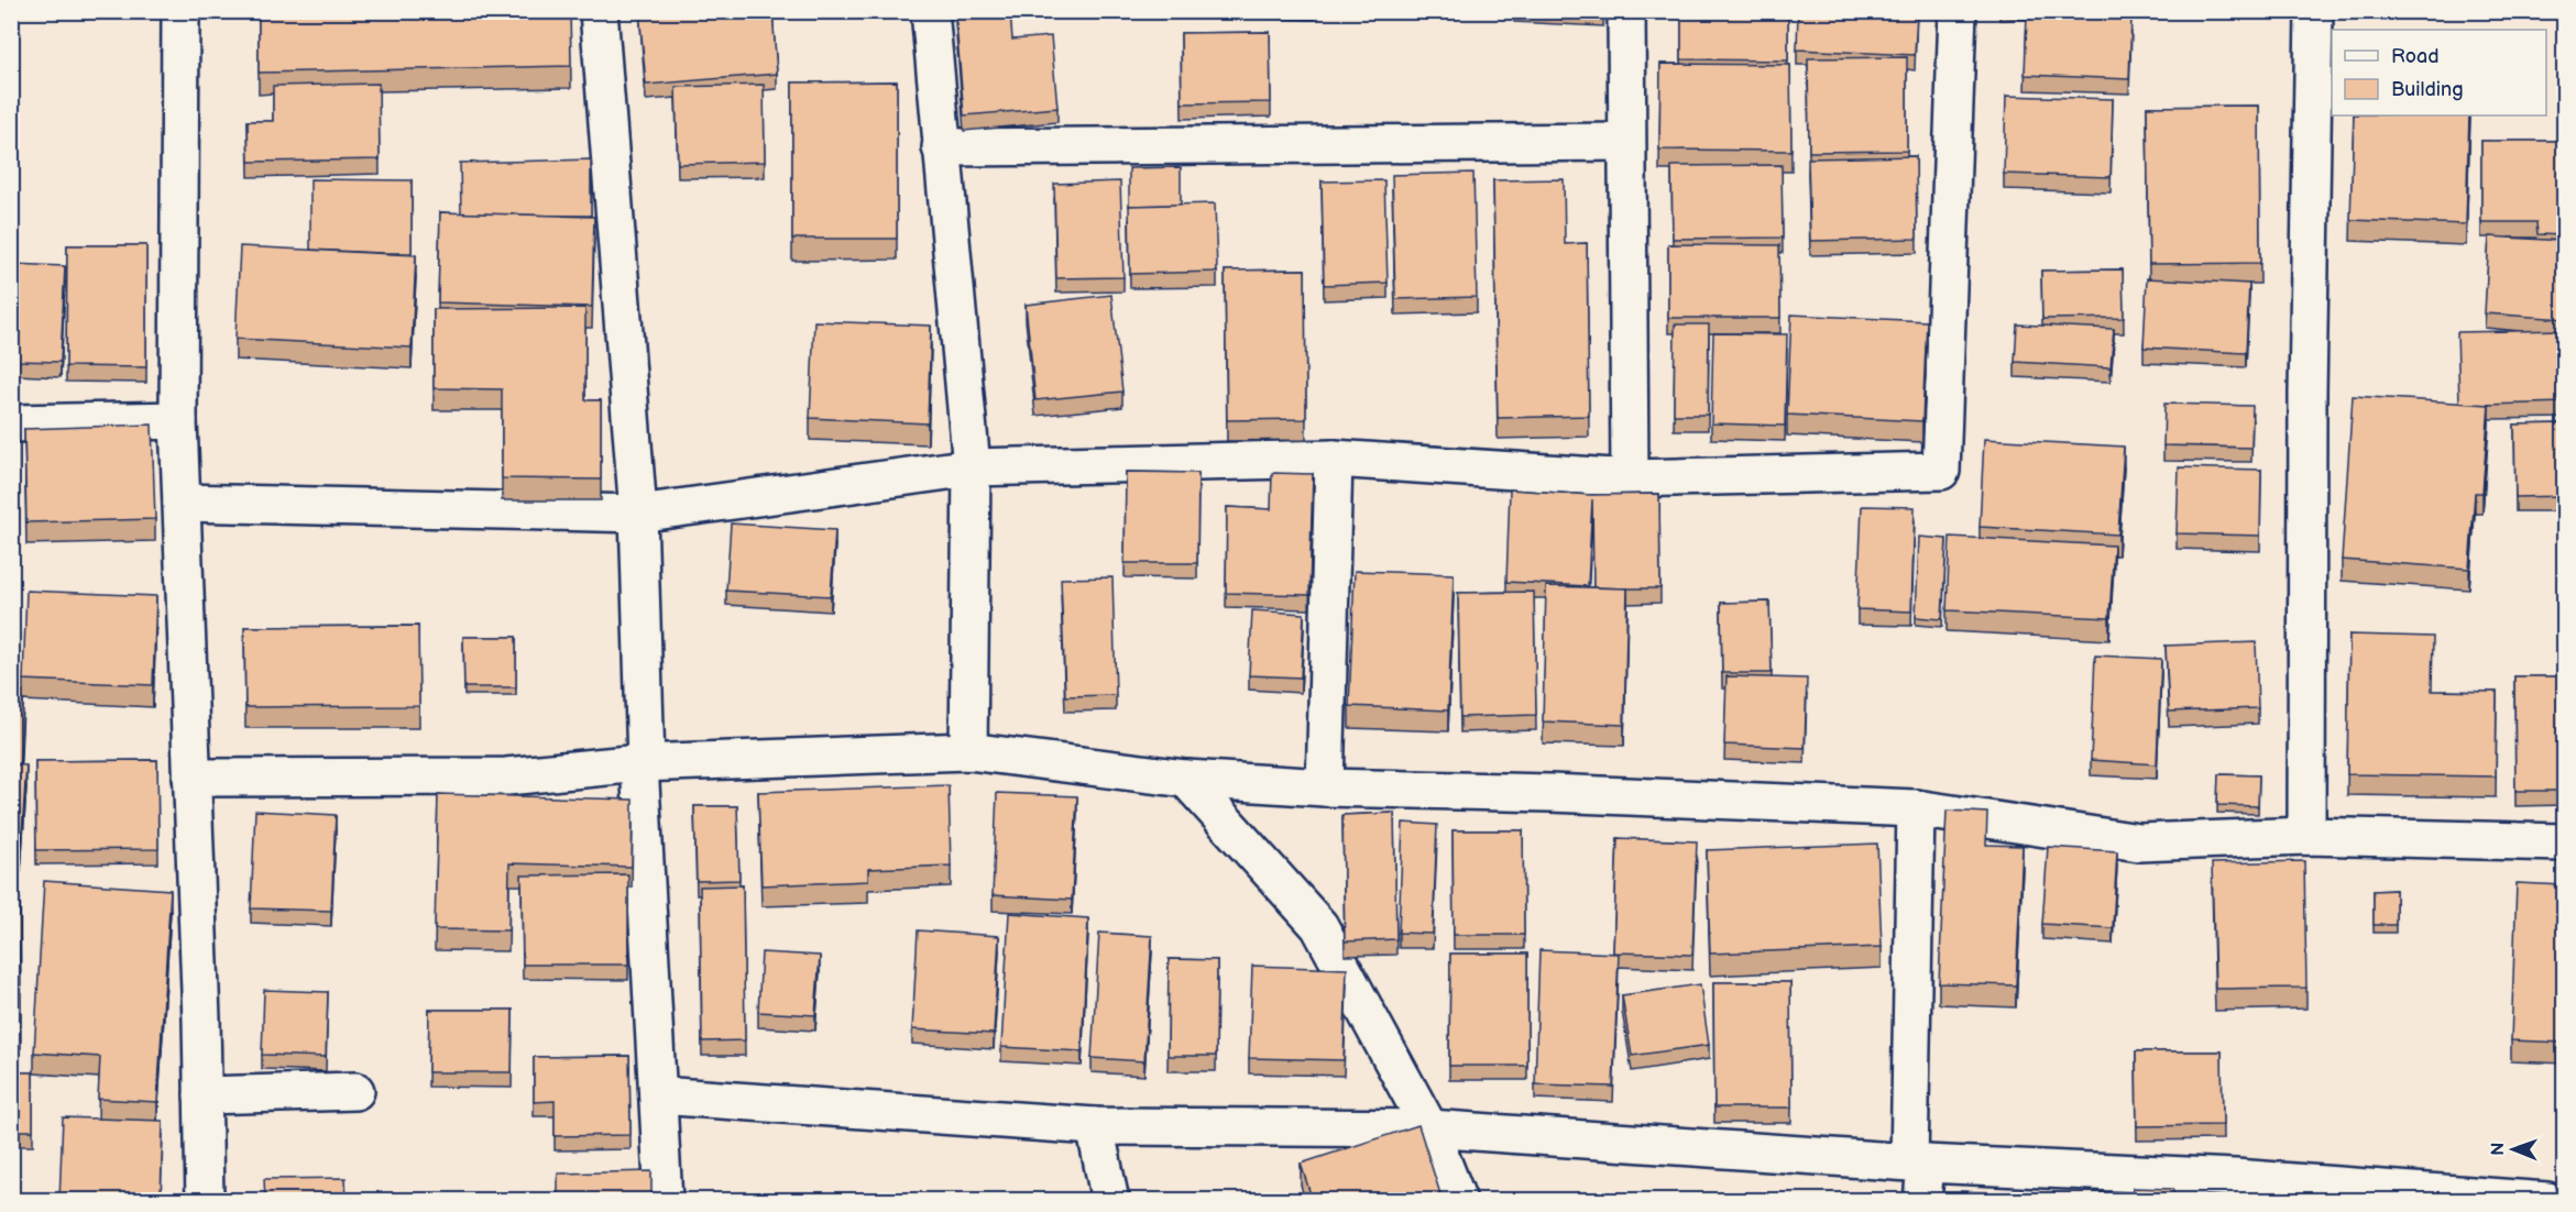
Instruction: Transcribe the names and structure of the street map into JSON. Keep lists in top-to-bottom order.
{
  "legend": ["Road", "Building"],
  "north": "left"
}
